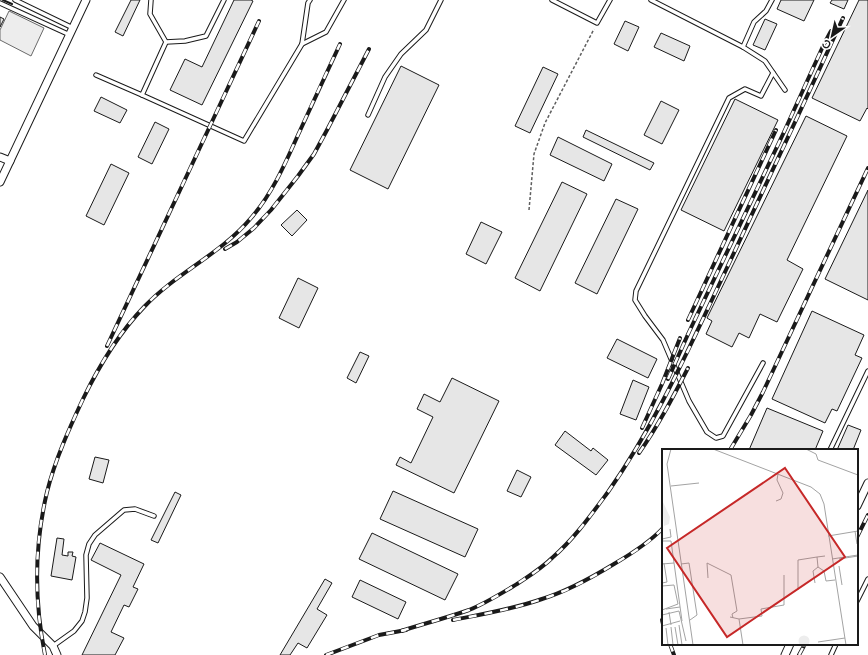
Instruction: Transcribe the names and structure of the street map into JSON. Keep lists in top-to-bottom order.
{
  "north": "bottom left"
}
